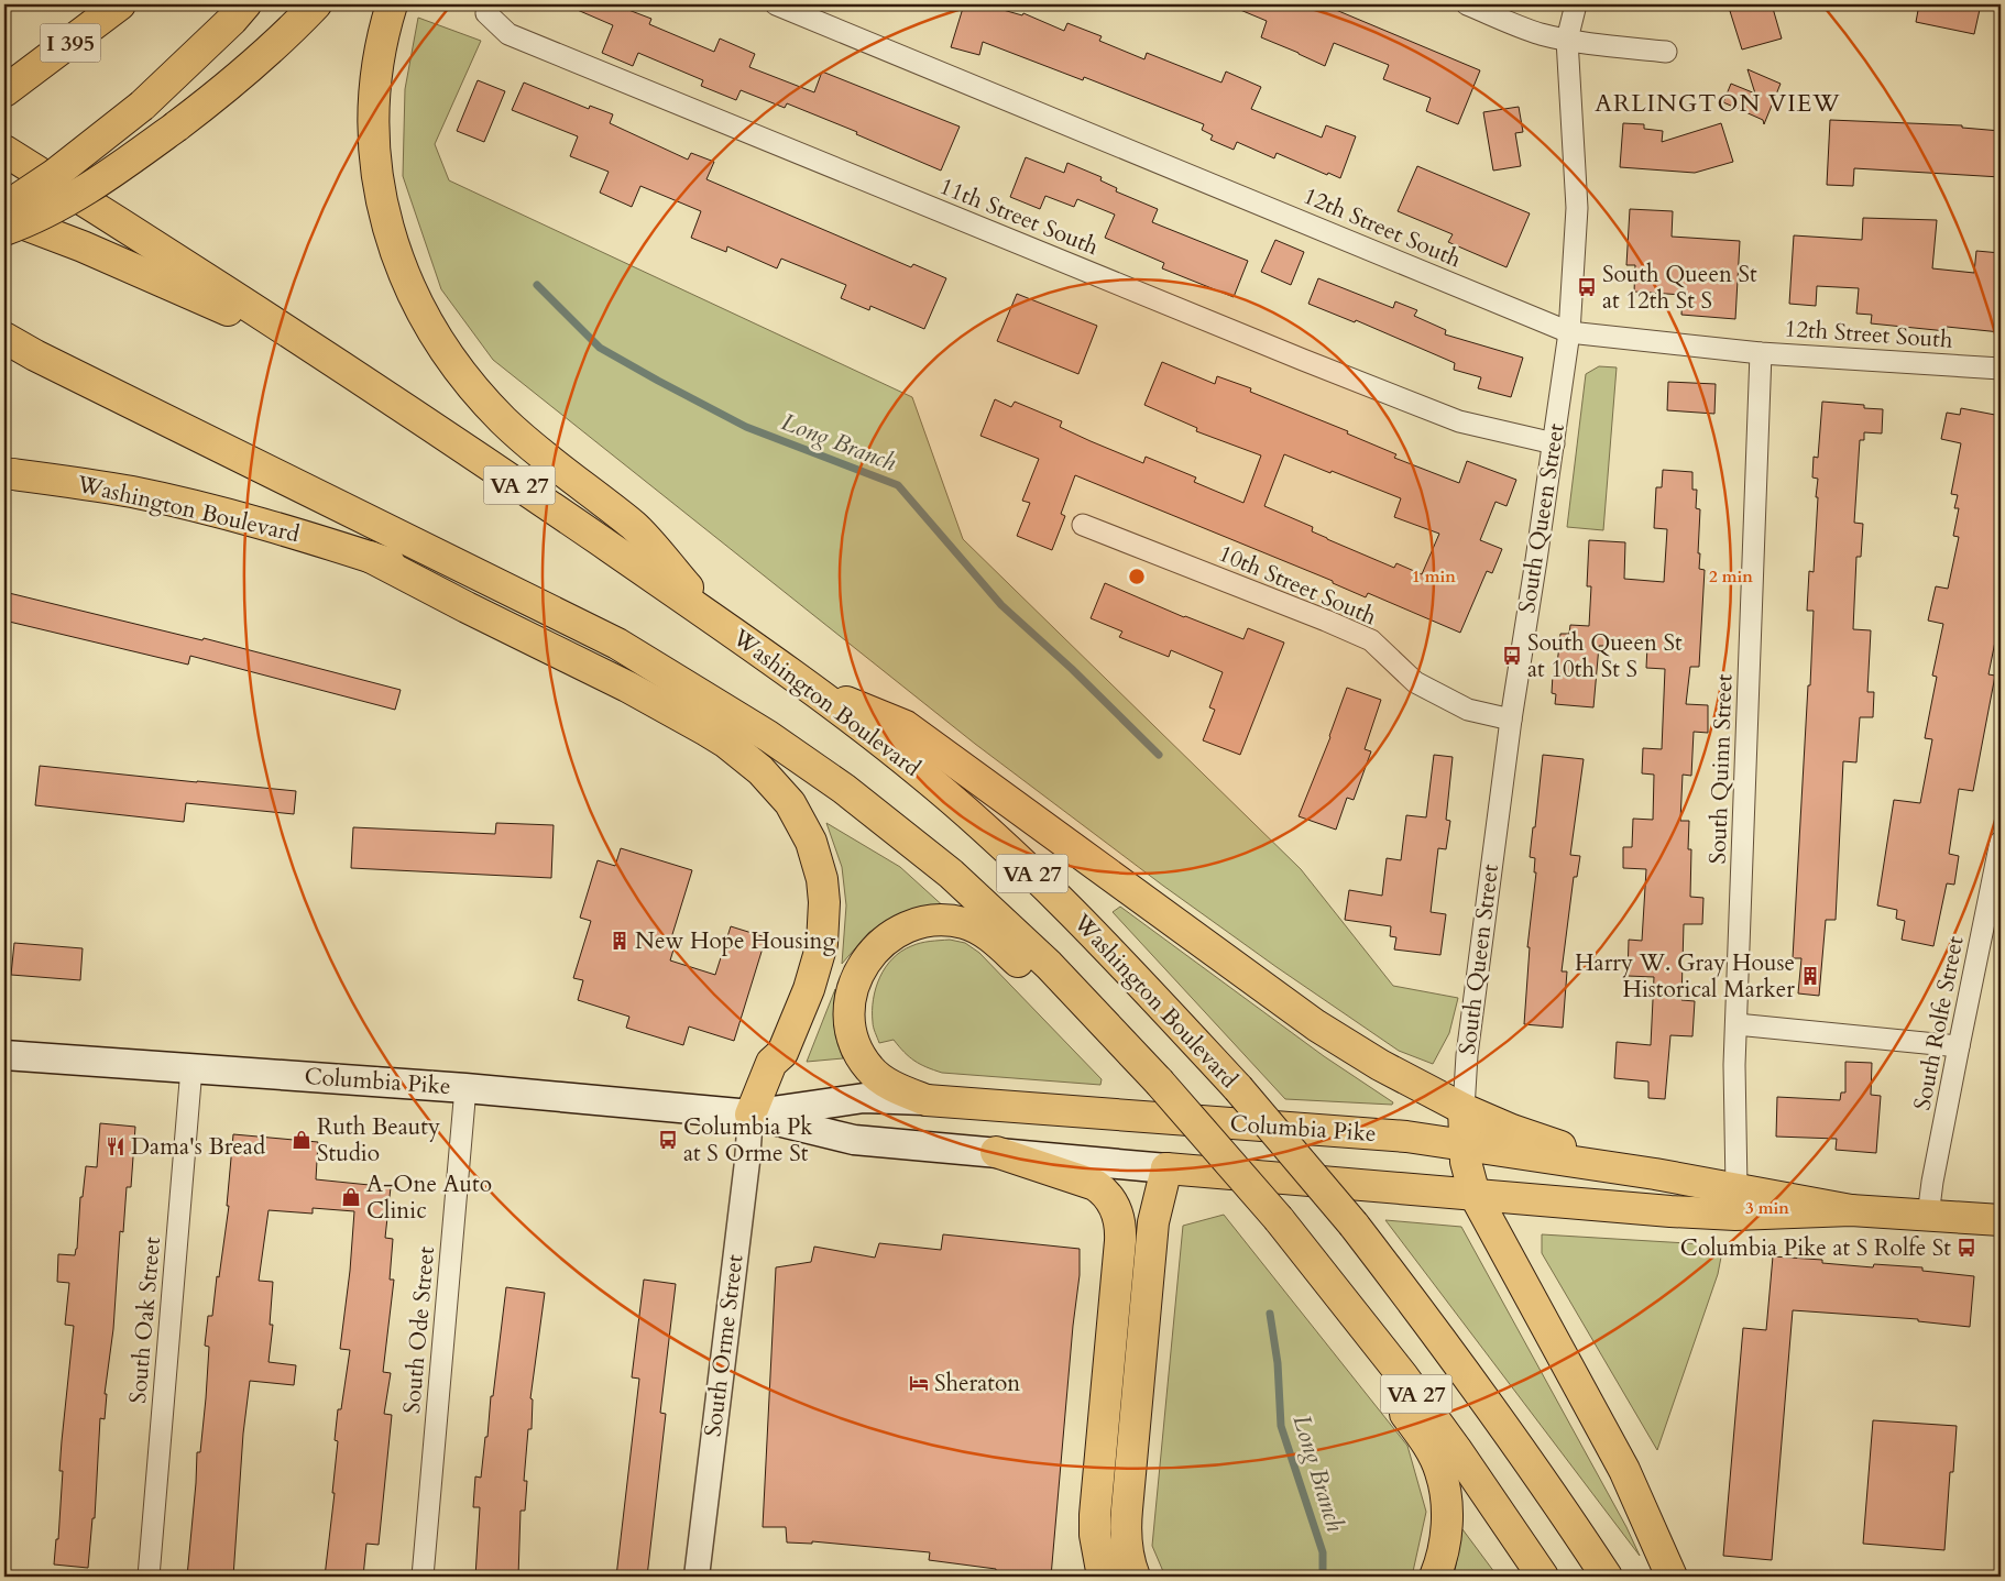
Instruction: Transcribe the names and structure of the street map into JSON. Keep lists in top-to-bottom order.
{
  "streets": {
    "main road": [
      "I 395",
      "VA 27",
      "Washington Boulevard",
      "South Queen Street",
      "Columbia Pike"
    ],
    "street": [
      "11th Street South",
      "12th Street South",
      "10th Street South",
      "South Quinn Street",
      "South Rolfe Street",
      "South Oak Street",
      "South Ode Street",
      "South Orme Street"
    ]
  },
  "crossings": [
    ["11th Street South", "South Queen Street"],
    ["12th Street South", "South Queen Street"],
    ["12th Street South", "South Quinn Street"],
    ["VA 27", "Washington Boulevard"],
    ["South Queen Street", "10th Street South"],
    ["South Queen Street", "Columbia Pike"],
    ["South Quinn Street", "Columbia Pike"],
    ["South Rolfe Street", "Columbia Pike"],
    ["Columbia Pike", "South Oak Street"],
    ["Columbia Pike", "South Ode Street"],
    ["Columbia Pike", "South Orme Street"]
  ],
  "districts": ["ARLINGTON VIEW"],
  "water": ["Long Branch"],
  "places": {
    "bus stop": [
      "South Queen St at 12th St S",
      "South Queen St at 10th St S",
      "Columbia Pk at S Orme St",
      "Columbia Pike at S Rolfe St"
    ],
    "building": ["New Hope Housing", "Harry W. Gray House Historical Marker"],
    "shop": ["Ruth Beauty Studio", "A-One Auto Clinic"],
    "restaurant": ["Dama's Bread"],
    "hotel": ["Sheraton"]
  },
  "rings": ["1 min", "2 min", "3 min"]
}
